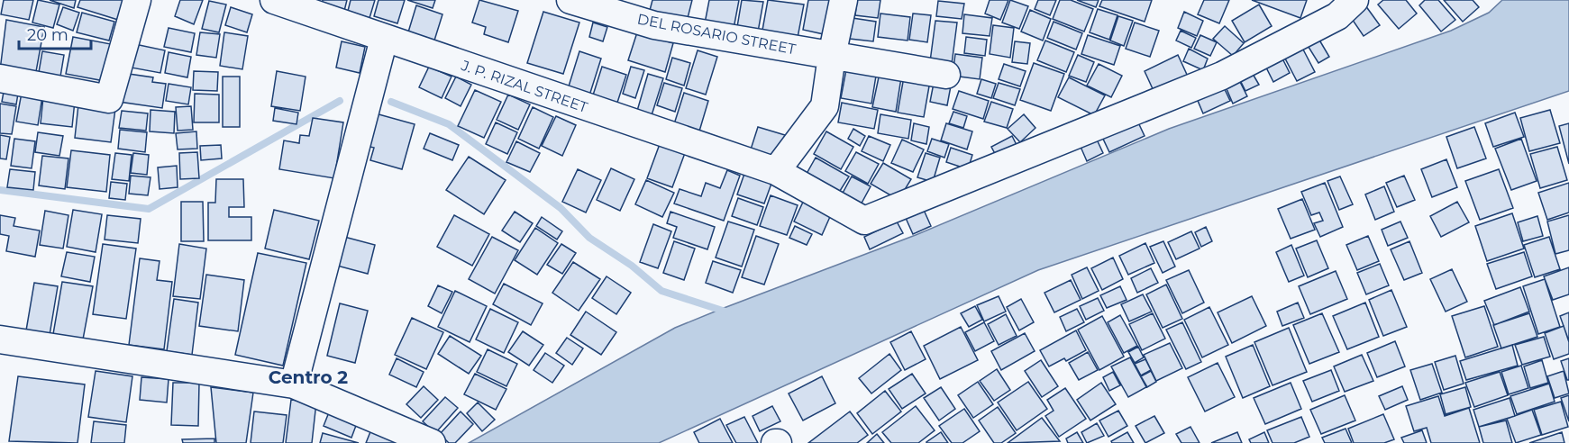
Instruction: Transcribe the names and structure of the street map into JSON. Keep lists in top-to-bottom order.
{
  "streets": {
    "street": ["DEL ROSARIO STREET", "J. P. RIZAL STREET"]
  },
  "districts": ["Centro 2"],
  "scale_bar": "20 m"
}
